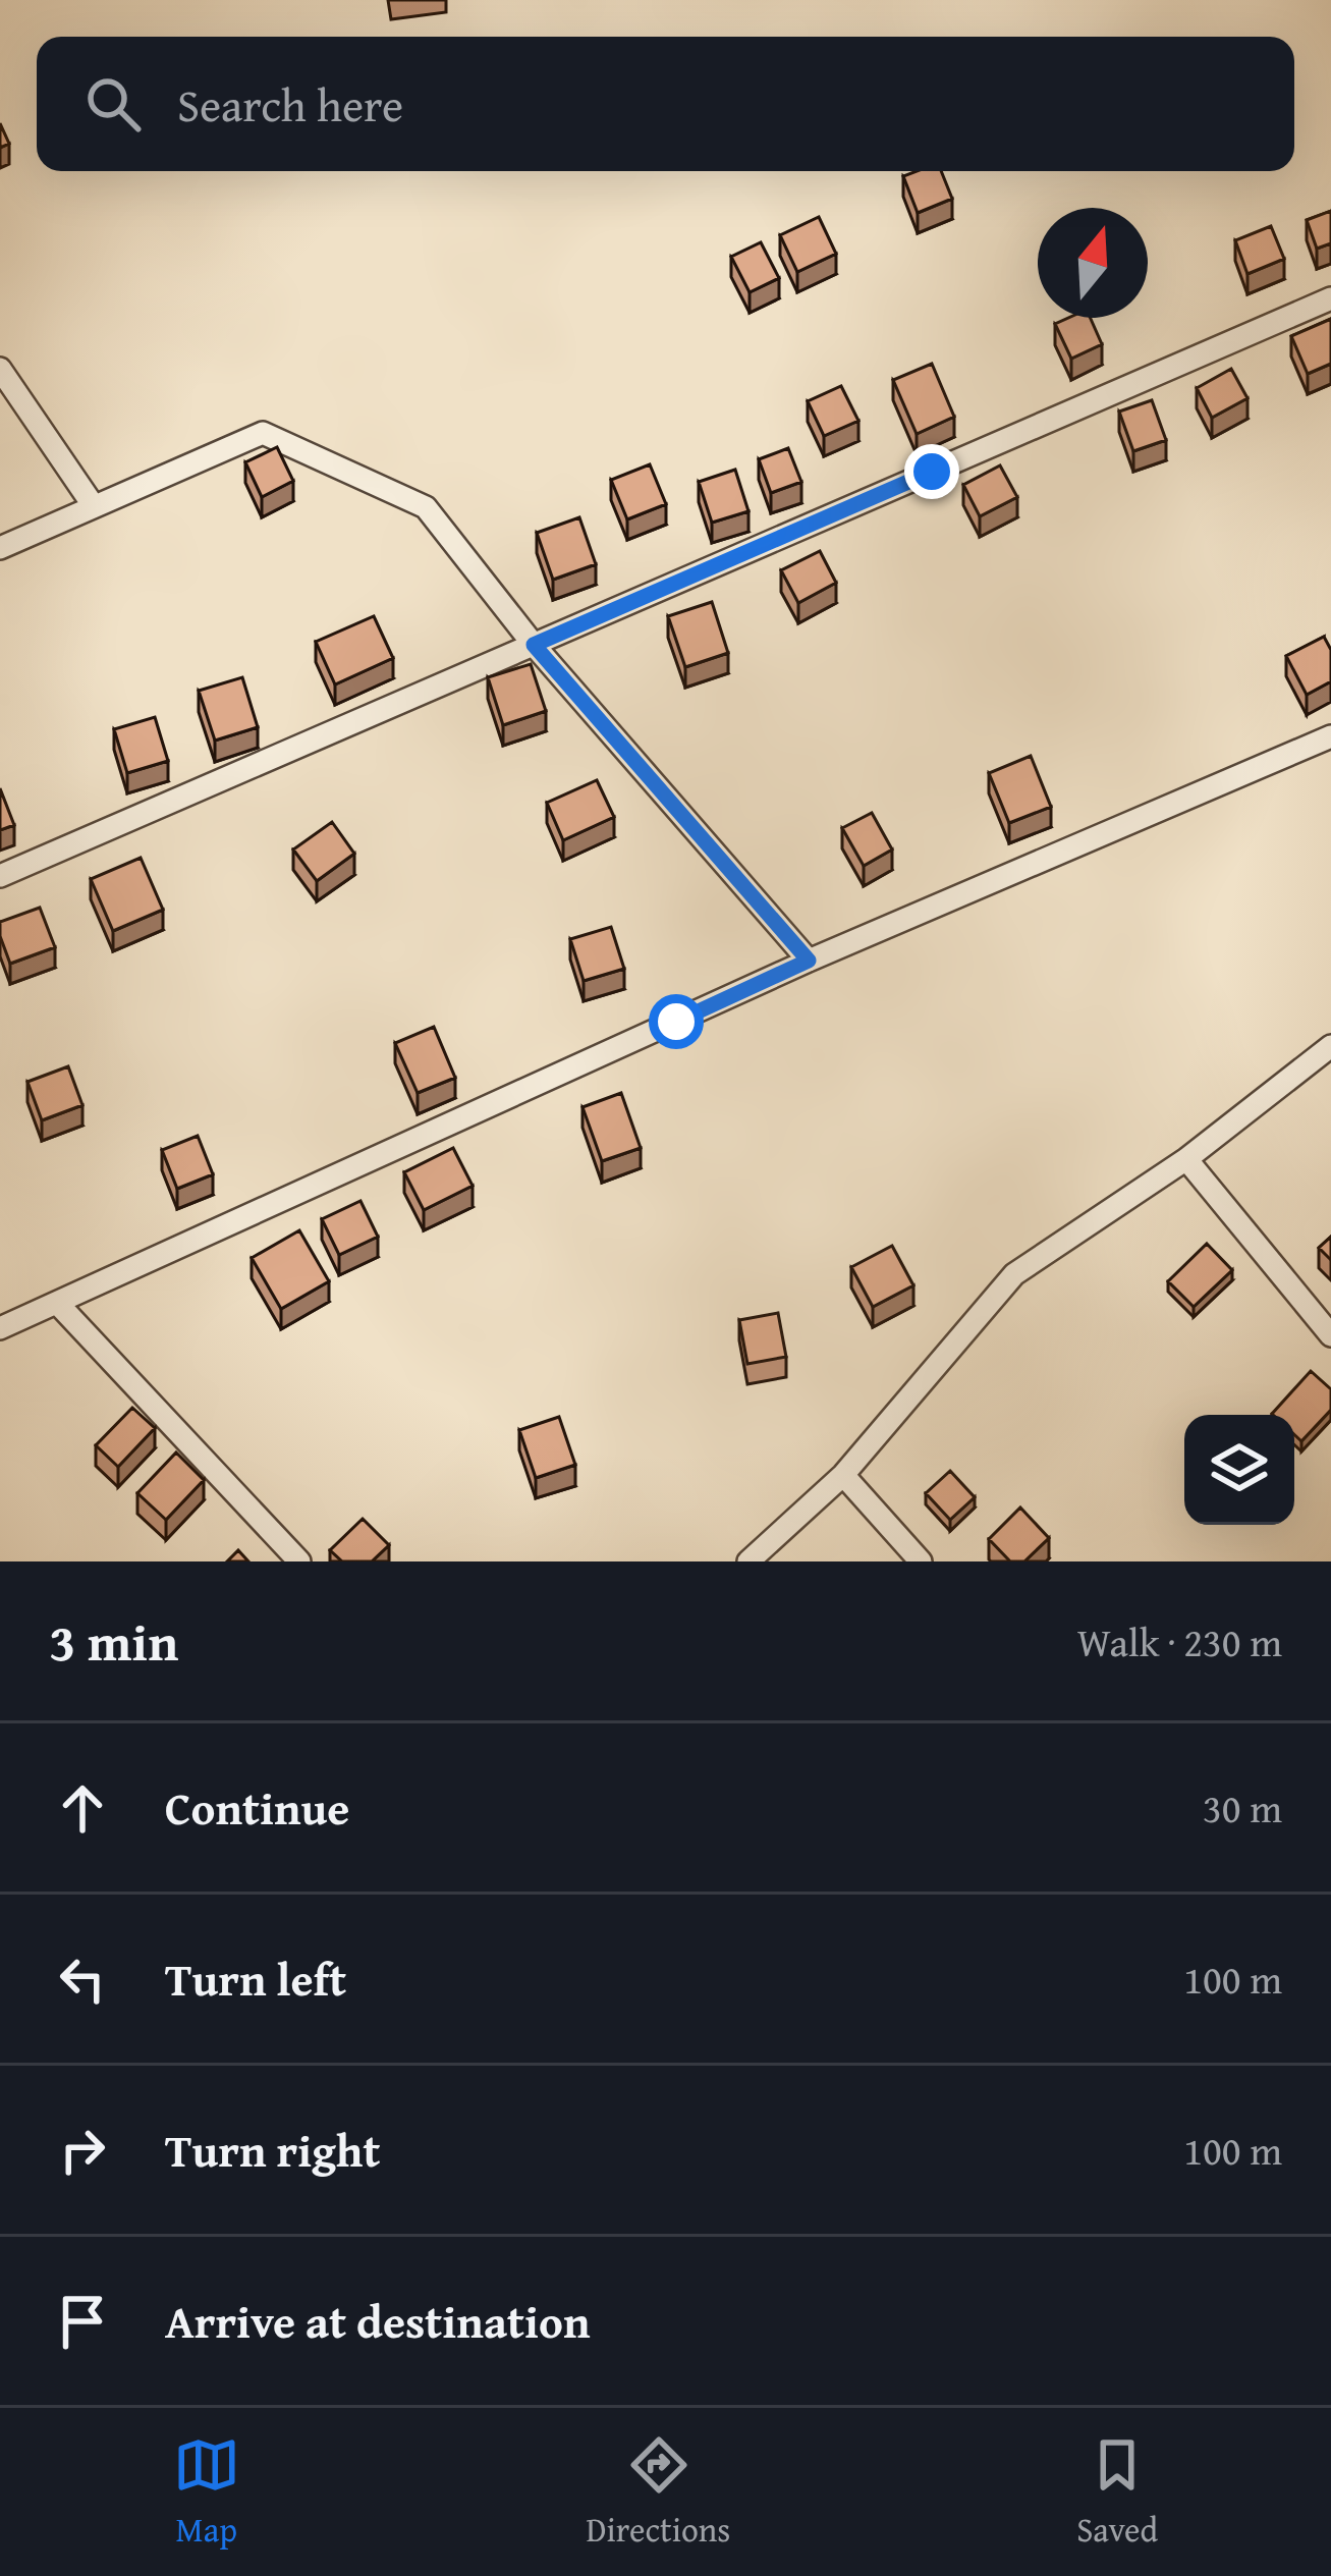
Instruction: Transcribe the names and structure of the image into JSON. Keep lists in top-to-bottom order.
{
  "north": "top",
  "page": {
    "search": "Search here",
    "heading": ["3 min", "Walk · 230 m"],
    "list": [
      ["Continue", "30 m"],
      ["Turn left", "100 m"],
      ["Turn right", "100 m"],
      "Arrive at destination"
    ],
    "nav": ["Map", "Directions", "Saved"]
  }
}
